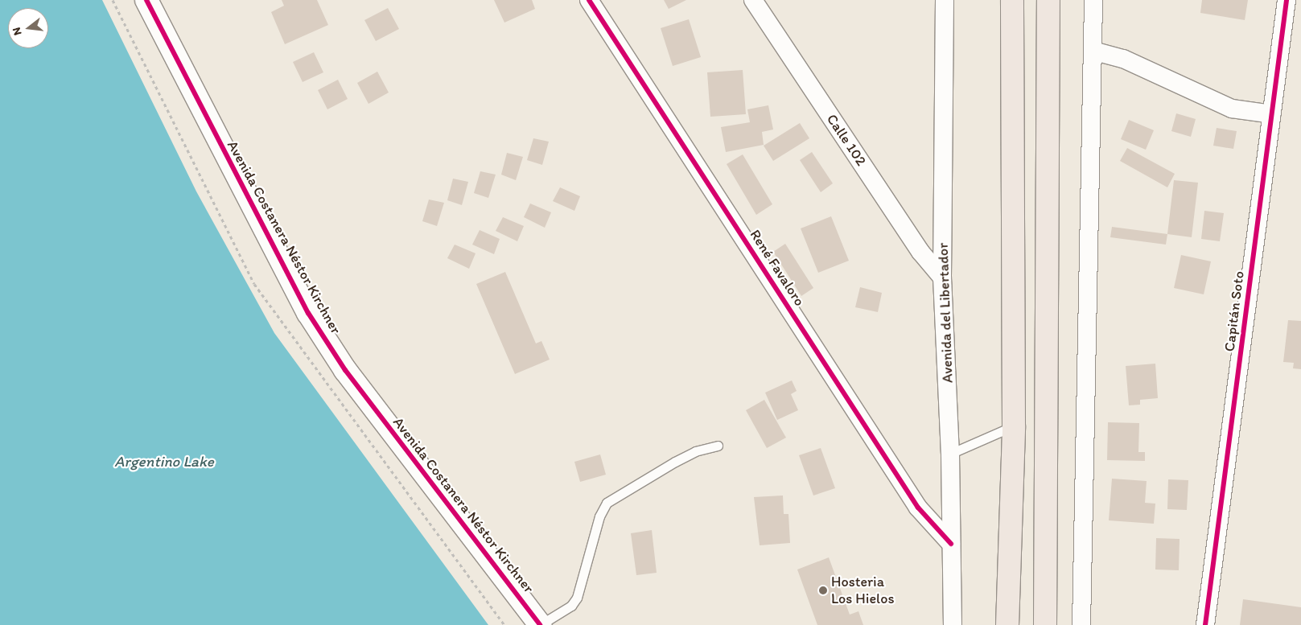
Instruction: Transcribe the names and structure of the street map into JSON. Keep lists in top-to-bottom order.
{
  "streets": {
    "street": [
      "Calle 102",
      "Avenida Costanera Néstor Kirchner",
      "René Favaloro",
      "Capitán Soto",
      "Avenida del Libertador"
    ]
  },
  "crossings": [
    ["Calle 102", "Avenida del Libertador"],
    ["René Favaloro", "Avenida del Libertador"]
  ],
  "water": ["Argentino Lake"],
  "places": ["Hosteria Los Hielos"],
  "north": "left"
}
